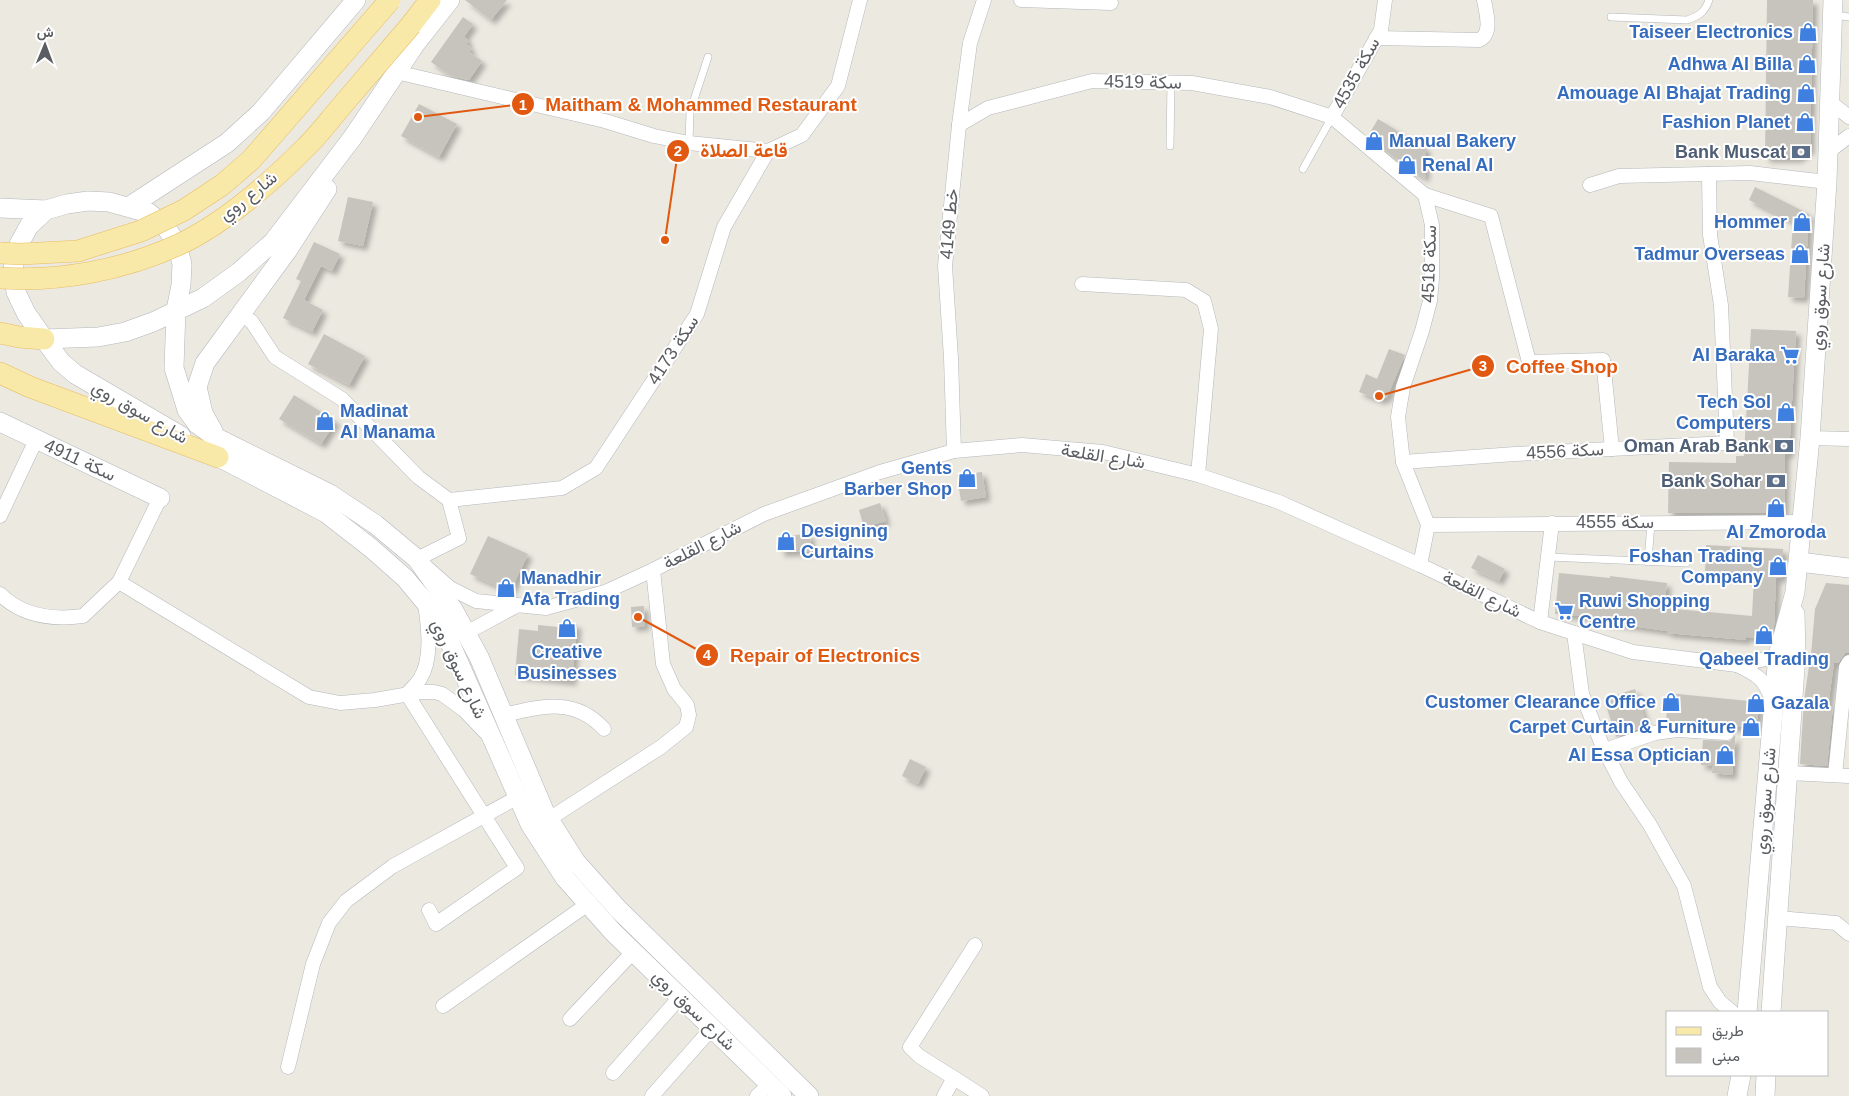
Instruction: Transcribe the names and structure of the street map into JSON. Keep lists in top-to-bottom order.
{
  "streets": {
    "main road": ["شارع روي", "شارع سوق روي", "سكة 4911"],
    "street": [
      "سكة 4535",
      "سكة 4519",
      "4149 خط",
      "سكة 4518",
      "سكة 4173",
      "سكة 4556",
      "شارع القلعة",
      "سكة 4555"
    ]
  },
  "crossings": [
    ["سكة 4535", "سكة 4519"],
    ["سكة 4519", "4149 خط"],
    ["4149 خط", "شارع القلعة"],
    ["سكة 4518", "سكة 4556"],
    ["سكة 4518", "سكة 4555"],
    ["شارع سوق روي", "شارع القلعة"],
    ["شارع سوق روي", "سكة 4555"]
  ],
  "places": {
    "shop": [
      "Taiseer Electronics",
      "Adhwa Al Billa",
      "Amouage Al Bhajat Trading",
      "Fashion Planet",
      "Manual Bakery",
      "Renal Al",
      "Hommer",
      "Tadmur Overseas",
      "Tech Sol Computers",
      "Madinat Al Manama",
      "Gents Barber Shop",
      "Al Zmoroda",
      "Designing Curtains",
      "Foshan Trading Company",
      "Manadhir Afa Trading",
      "Creative Businesses",
      "Qabeel Trading",
      "Customer Clearance Office",
      "Gazala",
      "Carpet Curtain & Furniture",
      "Al Essa Optician"
    ],
    "other": [
      "Maitham & Mohammed Restaurant",
      "قاعة الصلاة",
      "Coffee Shop",
      "Repair of Electronics"
    ],
    "bank": ["Bank Muscat", "Oman Arab Bank", "Bank Sohar"],
    "supermarket": ["Al Baraka", "Ruwi Shopping Centre"]
  },
  "legend": ["طريق", "مبنى"],
  "north": "top"
}
